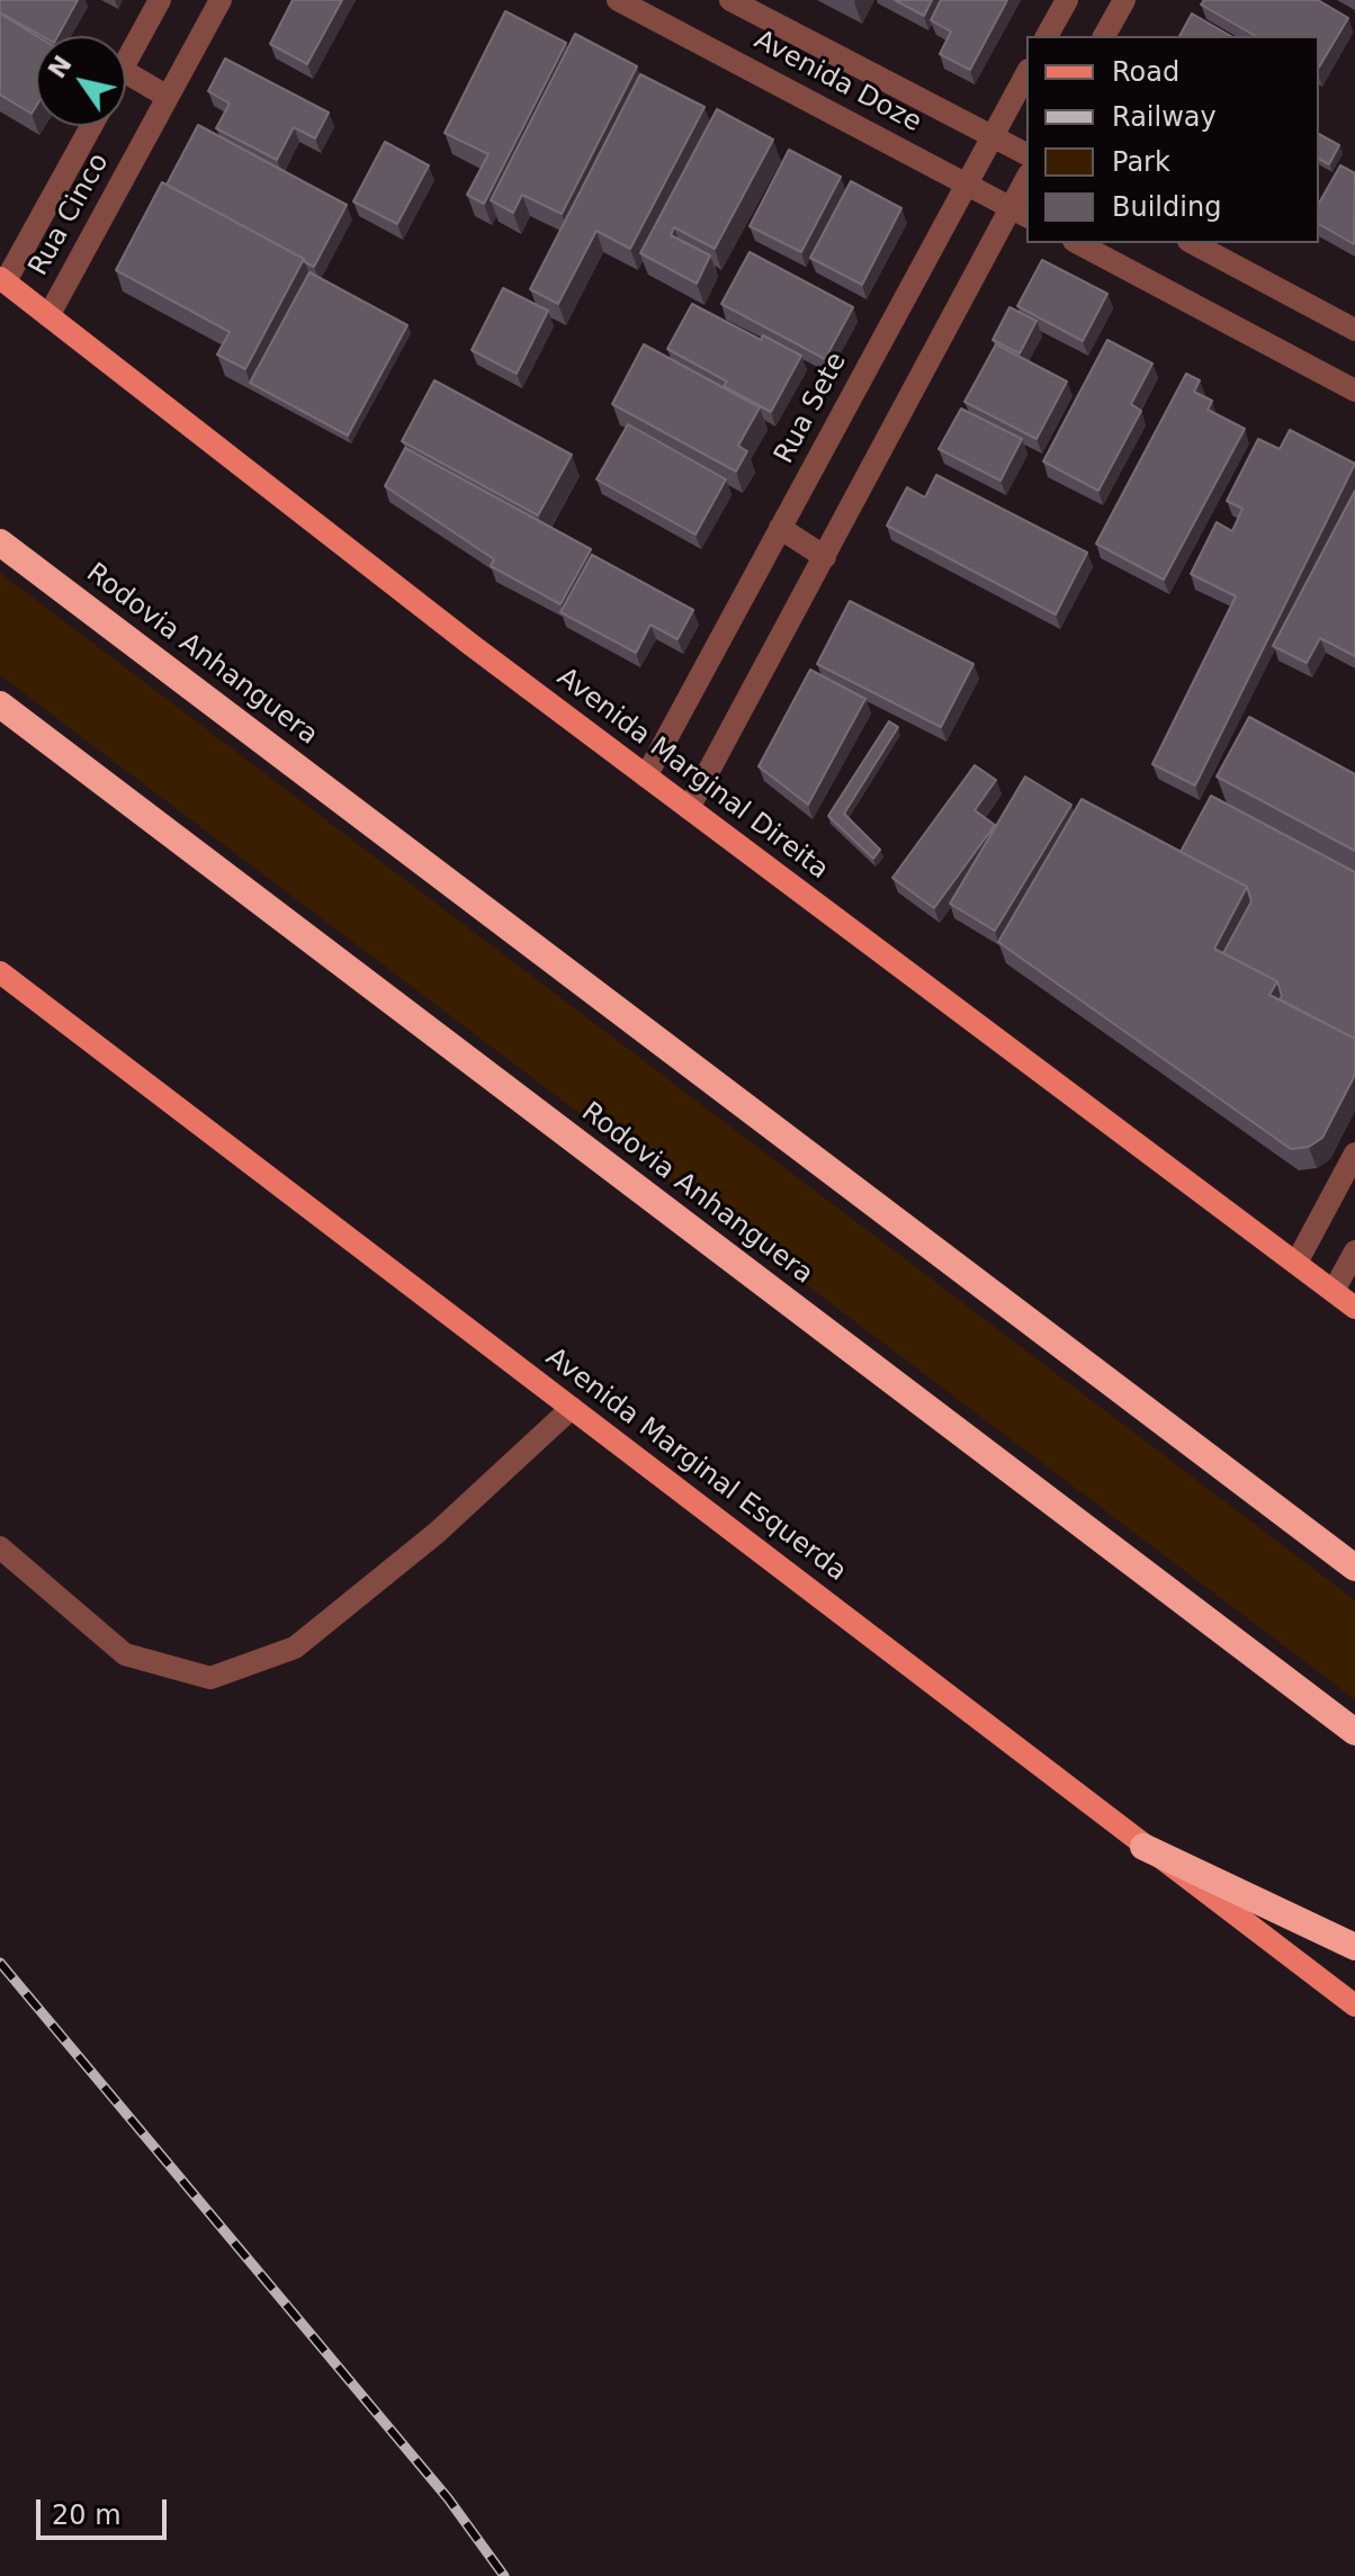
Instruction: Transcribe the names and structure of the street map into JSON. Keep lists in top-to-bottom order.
{
  "streets": {
    "highway": ["Rodovia Anhanguera"],
    "main road": ["Avenida Marginal Direita", "Avenida Marginal Esquerda"],
    "street": ["Avenida Doze", "Rua Cinco", "Rua Sete"]
  },
  "crossings": [
    ["Avenida Doze", "Rua Sete"],
    ["Rua Cinco", "Avenida Marginal Direita"],
    ["Rua Sete", "Avenida Marginal Direita"]
  ],
  "legend": [
    "Road",
    "Railway",
    "Park",
    "Building"
  ],
  "scale_bar": "20 m",
  "north": "top left"
}
